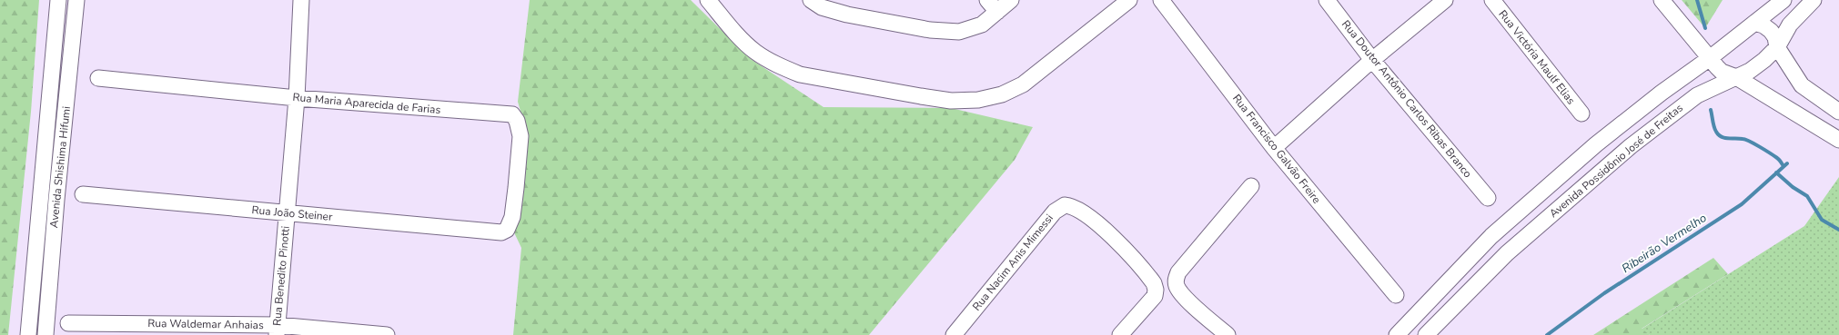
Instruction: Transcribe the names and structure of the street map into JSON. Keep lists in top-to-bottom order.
{
  "streets": {
    "street": [
      "Rua Victória Maulf Elias",
      "Rua Doutor Antônio Carlos Ribas Branco",
      "Rua Maria Aparecida de Farias",
      "Rua Francisco Galvão Freire",
      "Avenida Possidônio José de Freitas",
      "Avenida Shishima Hifumi",
      "Rua João Steiner",
      "Rua Nacim Anis Mimessi",
      "Rua Benedito Pinotti",
      "Rua Waldemar Anhaias"
    ]
  },
  "crossings": [
    ["Rua Maria Aparecida de Farias", "Rua João Steiner"],
    ["Rua Maria Aparecida de Farias", "Rua Benedito Pinotti"],
    ["Rua João Steiner", "Rua Benedito Pinotti"],
    ["Rua Benedito Pinotti", "Rua Waldemar Anhaias"]
  ],
  "water": ["Ribeirão Vermelho"]
}
